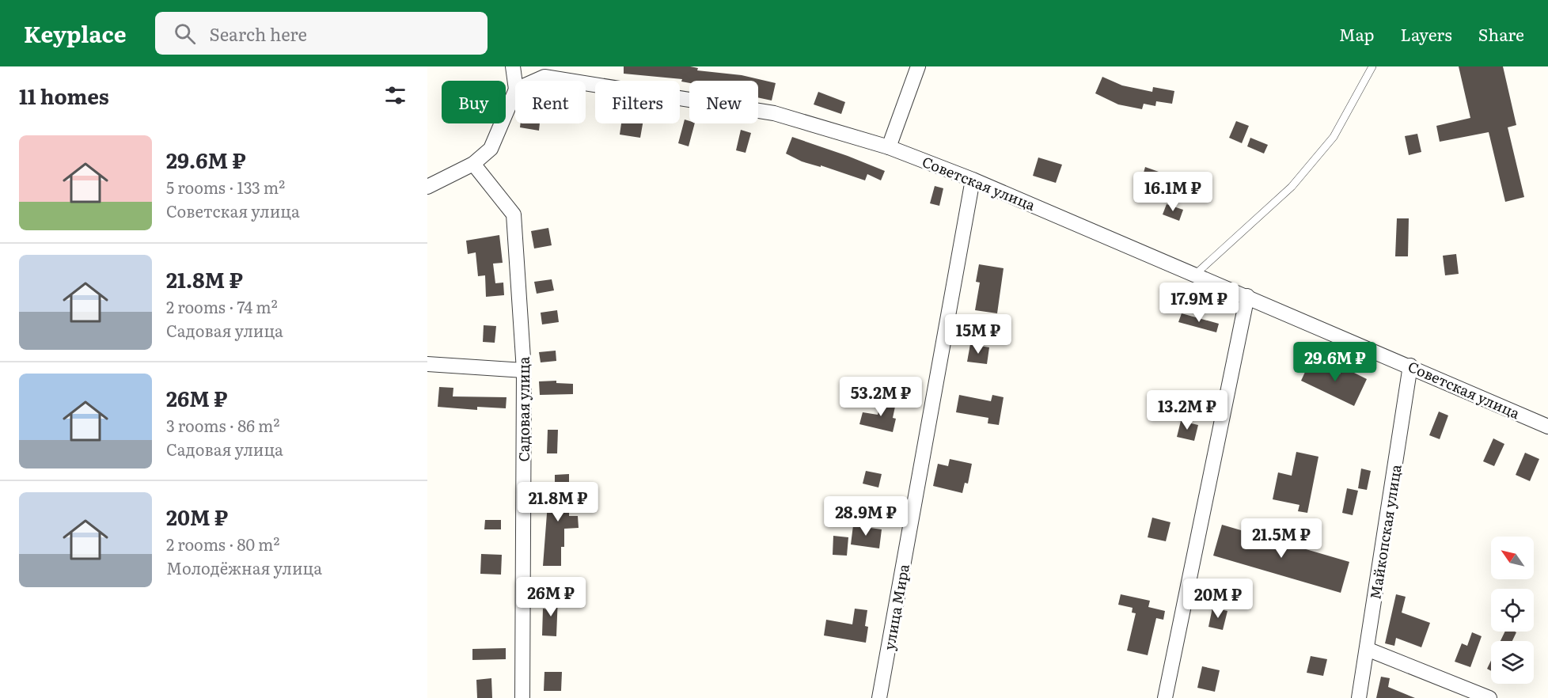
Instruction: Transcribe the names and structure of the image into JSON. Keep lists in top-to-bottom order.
{
  "streets": {
    "street": [
      "Советская улица",
      "Садовая улица",
      "Майкопская улица",
      "улица Мира"
    ]
  },
  "crossings": [
    ["Советская улица", "Майкопская улица"],
    ["Советская улица", "улица Мира"]
  ],
  "north": "top left",
  "page": {
    "header": "Keyplace",
    "search": "Search here",
    "nav": ["Map", "Layers", "Share"],
    "heading": "11 homes",
    "chip": [
      "Buy",
      "Rent",
      "Filters",
      "New"
    ],
    "list": [
      {
        "name": "29.6M ₽",
        "note": "5 rooms · 133 m² · Советская улица"
      },
      {
        "name": "21.8M ₽",
        "note": "2 rooms · 74 m² · Садовая улица"
      },
      {
        "name": "26M ₽",
        "note": "3 rooms · 86 m² · Садовая улица"
      },
      {
        "name": "20M ₽",
        "note": "2 rooms · 80 m² · Молодёжная улица"
      }
    ],
    "price": [
      "16.1M ₽",
      "17.9M ₽",
      "15M ₽",
      "29.6M ₽",
      "53.2M ₽",
      "13.2M ₽",
      "21.8M ₽",
      "28.9M ₽",
      "21.5M ₽",
      "26M ₽",
      "20M ₽"
    ]
  }
}
